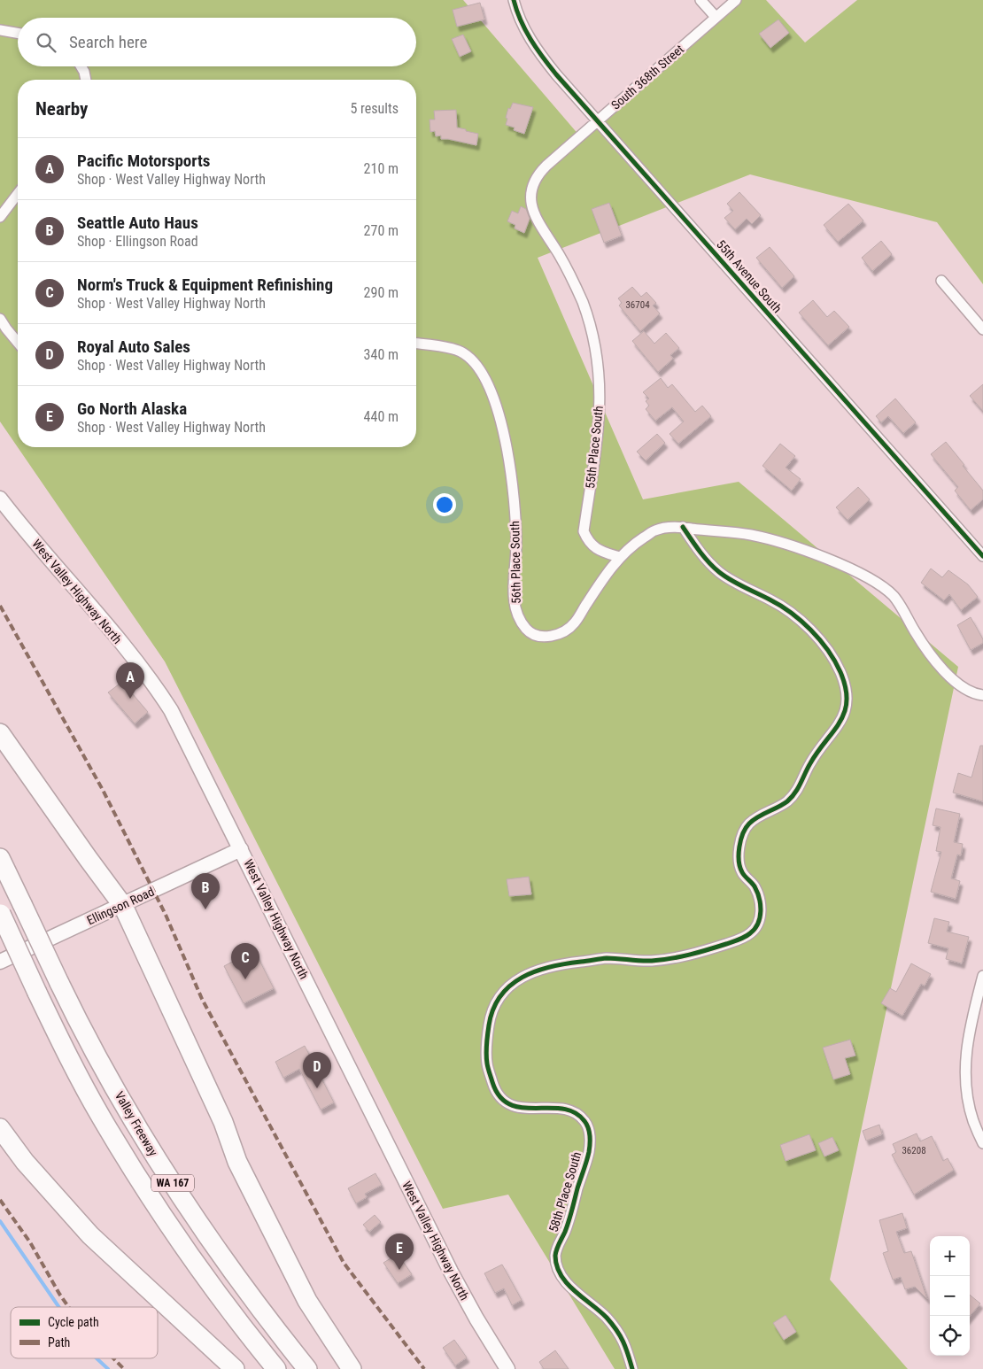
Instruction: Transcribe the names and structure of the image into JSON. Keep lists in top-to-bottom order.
{
  "streets": {
    "highway": ["Valley Freeway", "WA 167"],
    "main road": ["West Valley Highway North", "Ellingson Road"],
    "street": [
      "South 368th Street",
      "55th Avenue South",
      "55th Place South",
      "56th Place South",
      "58th Place South"
    ]
  },
  "crossings": [
    ["South 368th Street", "55th Avenue South"],
    ["South 368th Street", "55th Place South"],
    ["55th Place South", "56th Place South"],
    ["56th Place South", "58th Place South"],
    ["West Valley Highway North", "Ellingson Road"]
  ],
  "house_numbers": ["36704", "36208"],
  "legend": ["Cycle path", "Path"],
  "page": {
    "search": "Search here",
    "heading": ["Nearby", "5 results"],
    "list": [
      {
        "mark": "A",
        "name": "Pacific Motorsports",
        "note": "Shop · West Valley Highway North",
        "value": "210 m"
      },
      {
        "mark": "B",
        "name": "Seattle Auto Haus",
        "note": "Shop · Ellingson Road",
        "value": "270 m"
      },
      {
        "mark": "C",
        "name": "Norm's Truck & Equipment Refinishing",
        "note": "Shop · West Valley Highway North",
        "value": "290 m"
      },
      {
        "mark": "D",
        "name": "Royal Auto Sales",
        "note": "Shop · West Valley Highway North",
        "value": "340 m"
      },
      {
        "mark": "E",
        "name": "Go North Alaska",
        "note": "Shop · West Valley Highway North",
        "value": "440 m"
      }
    ],
    "pins": [
      "A",
      "B",
      "C",
      "D",
      "E"
    ],
    "map_buttons": ["+", "−"]
  }
}
